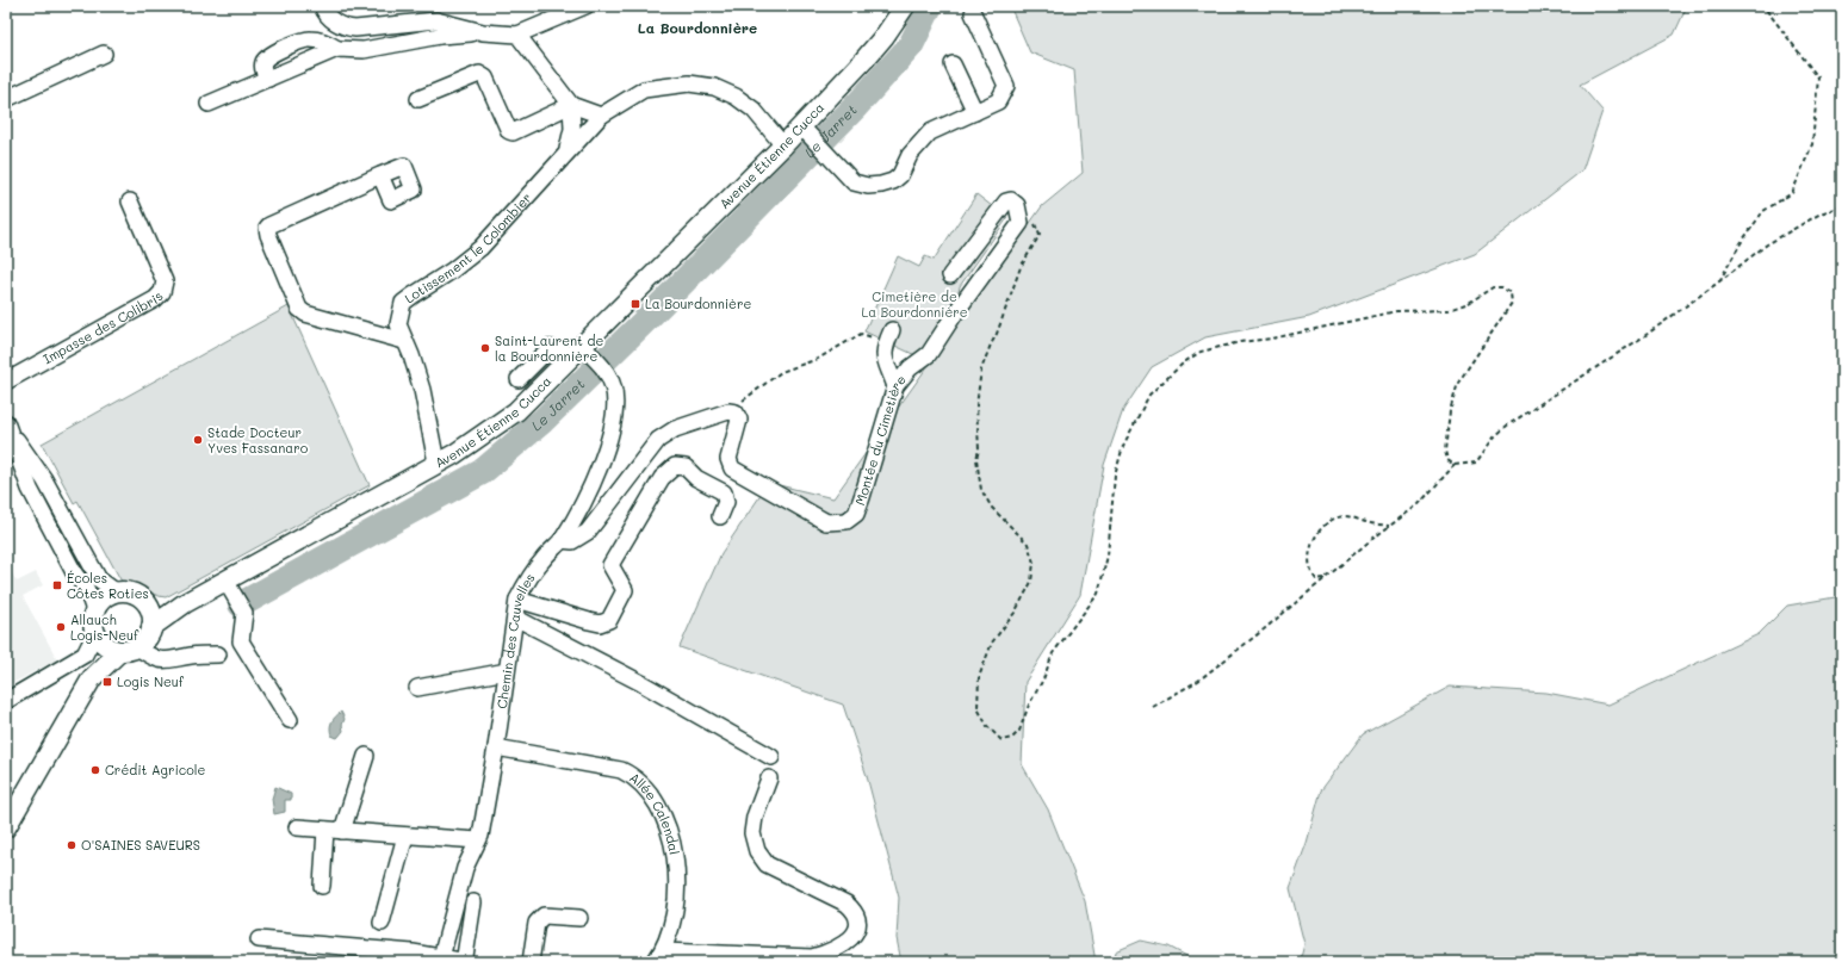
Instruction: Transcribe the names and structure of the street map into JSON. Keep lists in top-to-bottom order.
{
  "streets": {
    "main road": ["Avenue Étienne Cucca"],
    "street": [
      "Lotissement le Colombier",
      "Impasse des Colibris",
      "Montée du Cimetière",
      "Chemin des Cauvelles",
      "Allée Calendal"
    ]
  },
  "crossings": [
    ["Avenue Étienne Cucca", "Lotissement le Colombier"],
    ["Avenue Étienne Cucca", "Chemin des Cauvelles"],
    ["Chemin des Cauvelles", "Allée Calendal"]
  ],
  "districts": ["La Bourdonnière"],
  "water": ["Le Jarret"],
  "parks": ["Cimetière de La Bourdonnière"],
  "places": {
    "transit": ["La Bourdonnière", "Écoles Côtes Roties", "Logis Neuf"],
    "other": [
      "Saint-Laurent de la Bourdonnière",
      "Stade Docteur Yves Fassanaro",
      "Allauch Logis-Neuf",
      "Crédit Agricole",
      "O'SAINES SAVEURS"
    ]
  }
}
